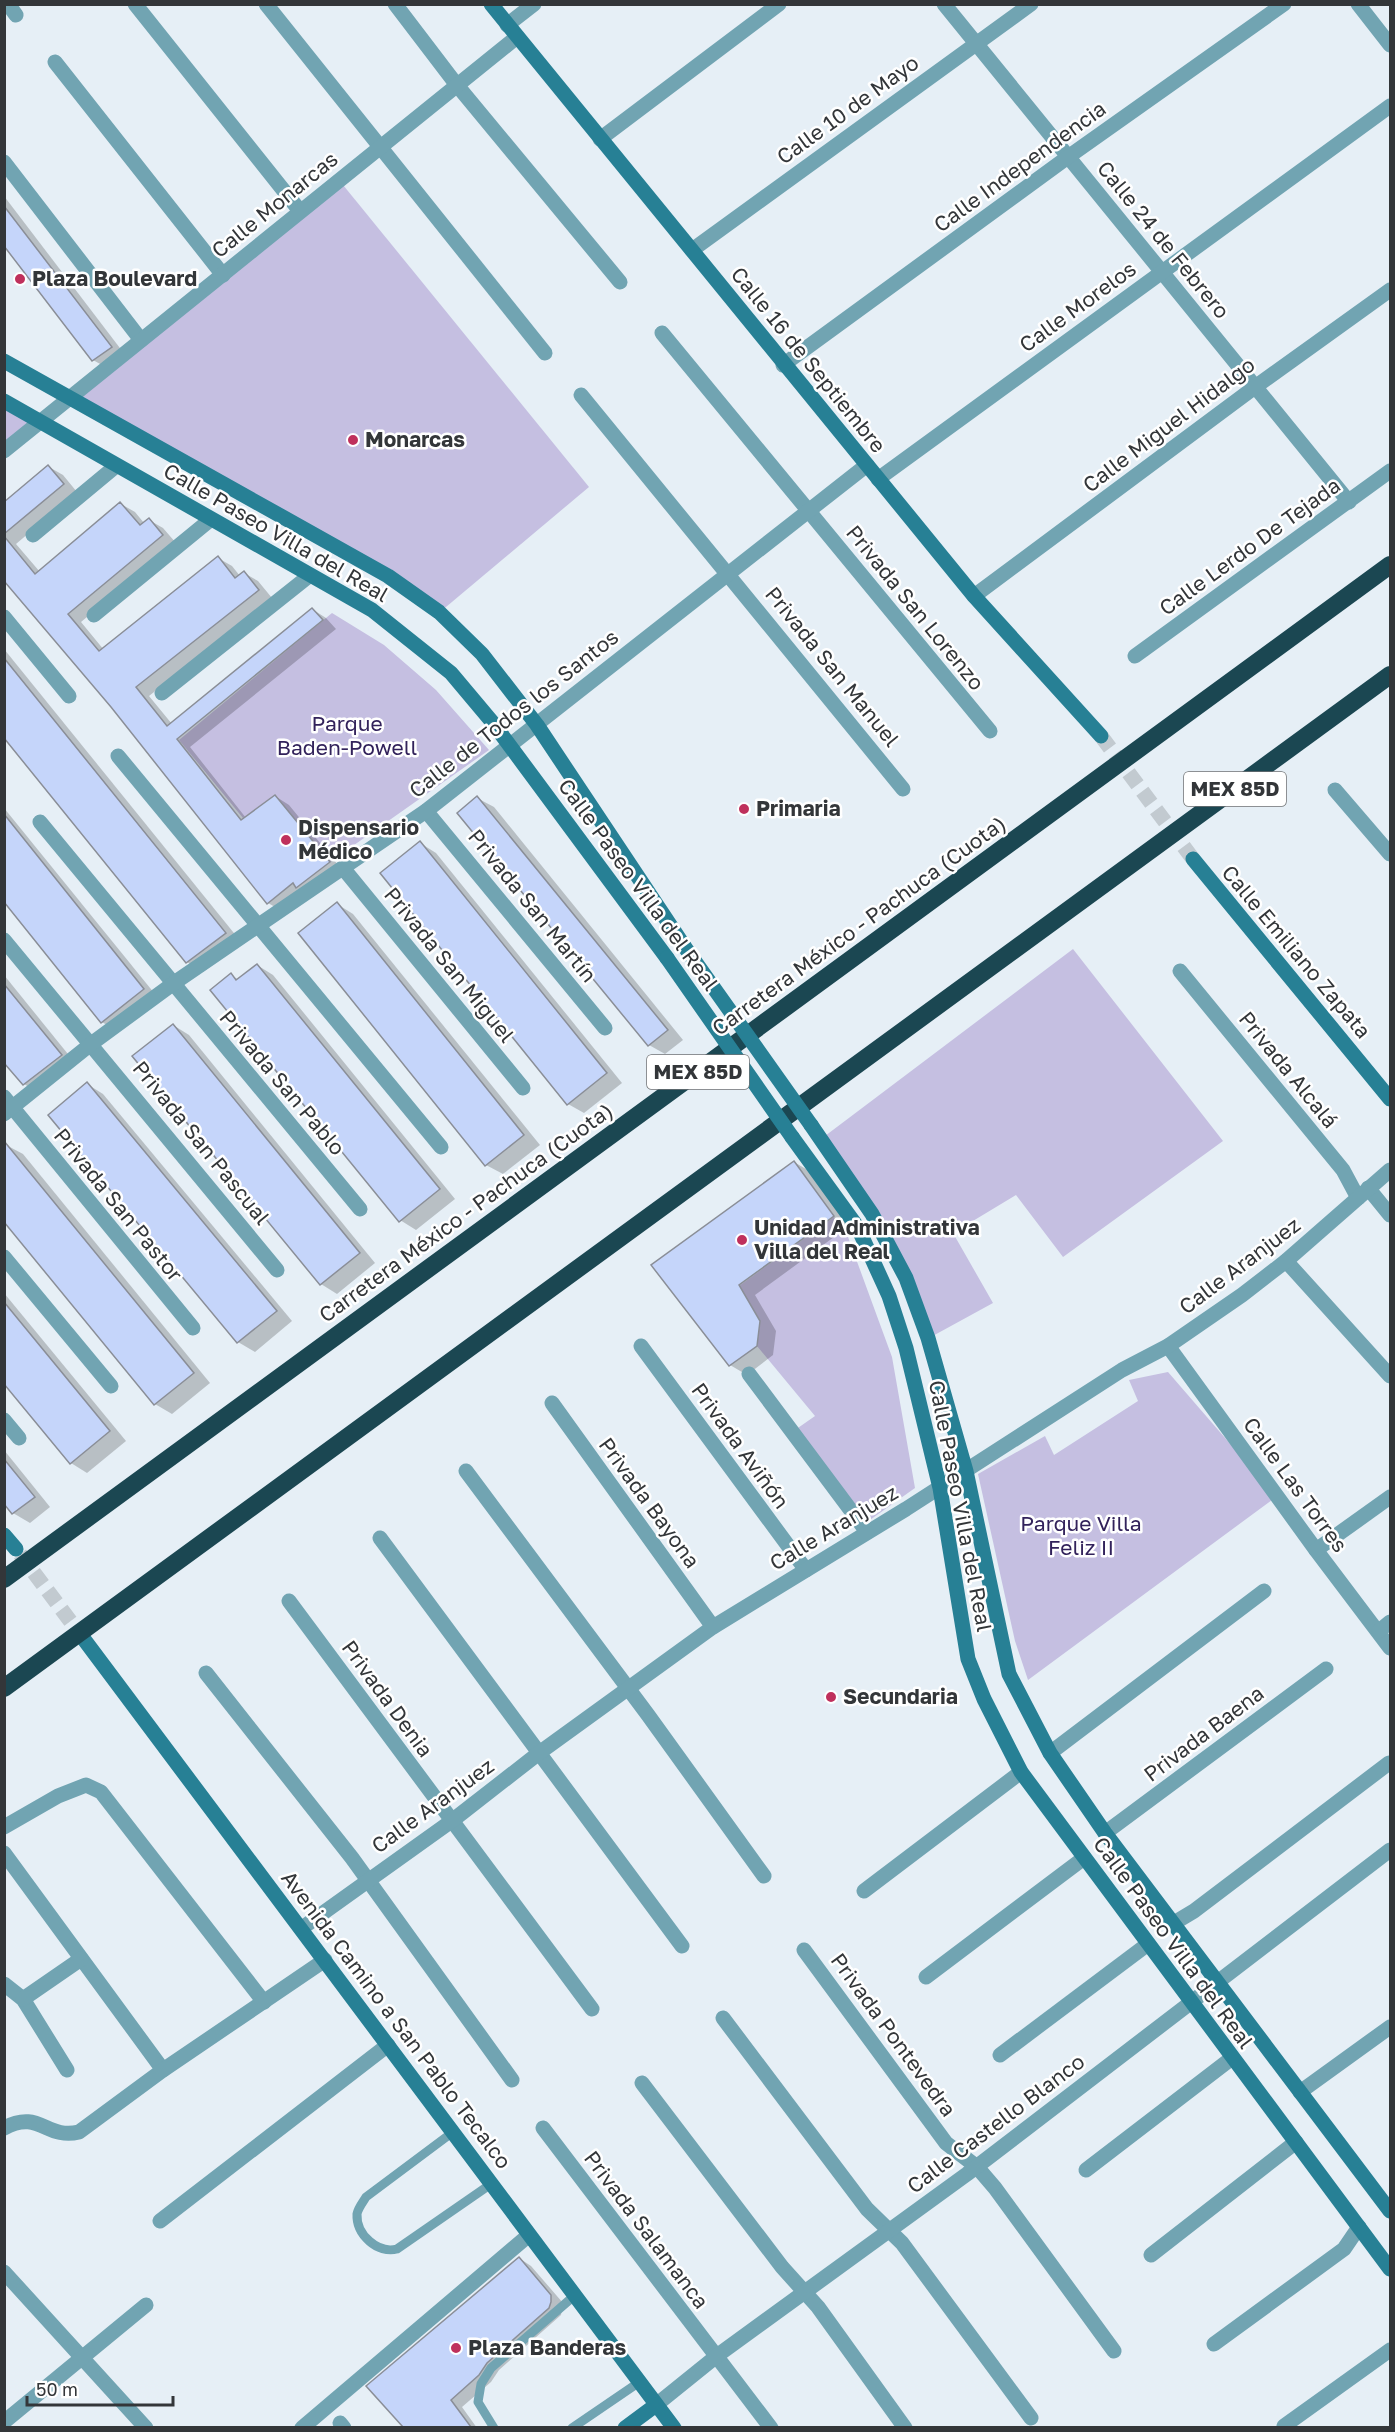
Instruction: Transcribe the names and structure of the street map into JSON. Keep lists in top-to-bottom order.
{
  "streets": {
    "highway": ["MEX 85D", "Carretera México - Pachuca (Cuota)"],
    "street": [
      "Calle 10 de Mayo",
      "Calle Independencia",
      "Calle Monarcas",
      "Calle 24 de Febrero",
      "Calle Morelos",
      "Calle 16 de Septiembre",
      "Calle Miguel Hidalgo",
      "Calle Paseo Villa del Real",
      "Calle Lerdo De Tejada",
      "Privada San Lorenzo",
      "Privada San Manuel",
      "Calle de Todos los Santos",
      "Privada San Martín",
      "Calle Emiliano Zapata",
      "Privada San Miguel",
      "Privada Alcalá",
      "Privada San Pablo",
      "Privada San Pascual",
      "Privada San Pastor",
      "Calle Aranjuez",
      "Privada Aviñón",
      "Calle Las Torres",
      "Privada Bayona",
      "Privada Denia",
      "Privada Baena",
      "Avenida Camino a San Pablo Tecalco",
      "Privada Pontevedra",
      "Calle Castello Blanco",
      "Privada Salamanca"
    ]
  },
  "crossings": [
    ["Calle 10 de Mayo", "Calle 24 de Febrero"],
    ["Calle 10 de Mayo", "Calle 16 de Septiembre"],
    ["Calle Independencia", "Calle 24 de Febrero"],
    ["Calle Independencia", "Calle 16 de Septiembre"],
    ["Calle Monarcas", "Calle 16 de Septiembre"],
    ["Calle Monarcas", "Calle Paseo Villa del Real"],
    ["Calle 24 de Febrero", "Calle Morelos"],
    ["Calle 24 de Febrero", "Calle Miguel Hidalgo"],
    ["Calle 24 de Febrero", "Calle Lerdo De Tejada"],
    ["Calle Morelos", "Calle 16 de Septiembre"],
    ["Calle 16 de Septiembre", "Calle Miguel Hidalgo"],
    ["Calle 16 de Septiembre", "Calle de Todos los Santos"],
    ["Calle Paseo Villa del Real", "Calle de Todos los Santos"],
    ["Calle Paseo Villa del Real", "Calle Aranjuez"],
    ["Calle Paseo Villa del Real", "Privada Baena"],
    ["Calle Paseo Villa del Real", "Calle Castello Blanco"],
    ["Privada San Lorenzo", "Calle de Todos los Santos"],
    ["Privada San Manuel", "Calle de Todos los Santos"],
    ["Calle de Todos los Santos", "Privada San Martín"],
    ["Calle de Todos los Santos", "Privada San Miguel"],
    ["Calle de Todos los Santos", "Privada San Pablo"],
    ["Calle de Todos los Santos", "Privada San Pascual"],
    ["Calle de Todos los Santos", "Privada San Pastor"],
    ["Privada Alcalá", "Calle Aranjuez"],
    ["Calle Aranjuez", "Privada Aviñón"],
    ["Calle Aranjuez", "Calle Las Torres"],
    ["Calle Aranjuez", "Privada Bayona"],
    ["Calle Aranjuez", "Privada Denia"],
    ["Calle Aranjuez", "Avenida Camino a San Pablo Tecalco"],
    ["Avenida Camino a San Pablo Tecalco", "Calle Castello Blanco"],
    ["Privada Pontevedra", "Calle Castello Blanco"],
    ["Calle Castello Blanco", "Privada Salamanca"]
  ],
  "parks": ["Parque Baden-Powell", "Parque Villa Feliz II"],
  "places": [
    "Plaza Boulevard",
    "Monarcas",
    "Primaria",
    "Dispensario Médico",
    "Unidad Administrativa Villa del Real",
    "Secundaria",
    "Plaza Banderas"
  ],
  "scale_bar": "50 m"
}
